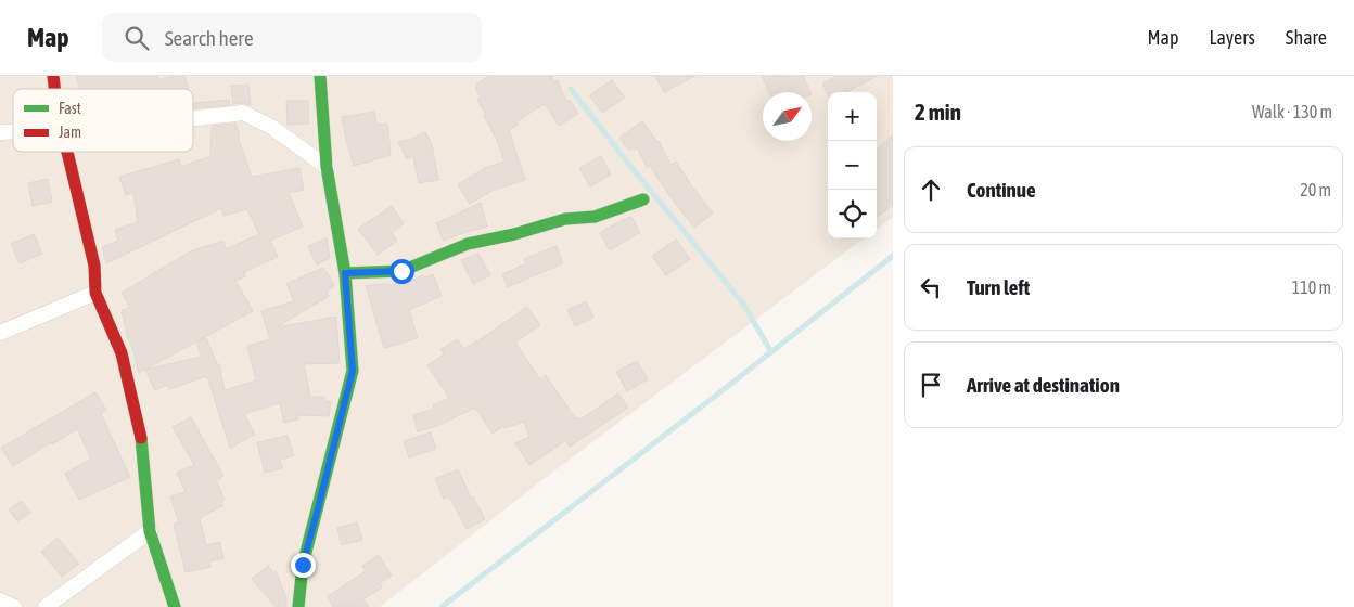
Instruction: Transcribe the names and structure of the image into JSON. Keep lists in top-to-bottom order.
{
  "legend": ["Fast", "Jam"],
  "north": "top right",
  "page": {
    "header": "Map",
    "search": "Search here",
    "nav": ["Map", "Layers", "Share"],
    "heading": ["2 min", "Walk · 130 m"],
    "map_buttons": ["+", "−"],
    "list": [
      ["Continue", "20 m"],
      ["Turn left", "110 m"],
      "Arrive at destination"
    ]
  }
}
